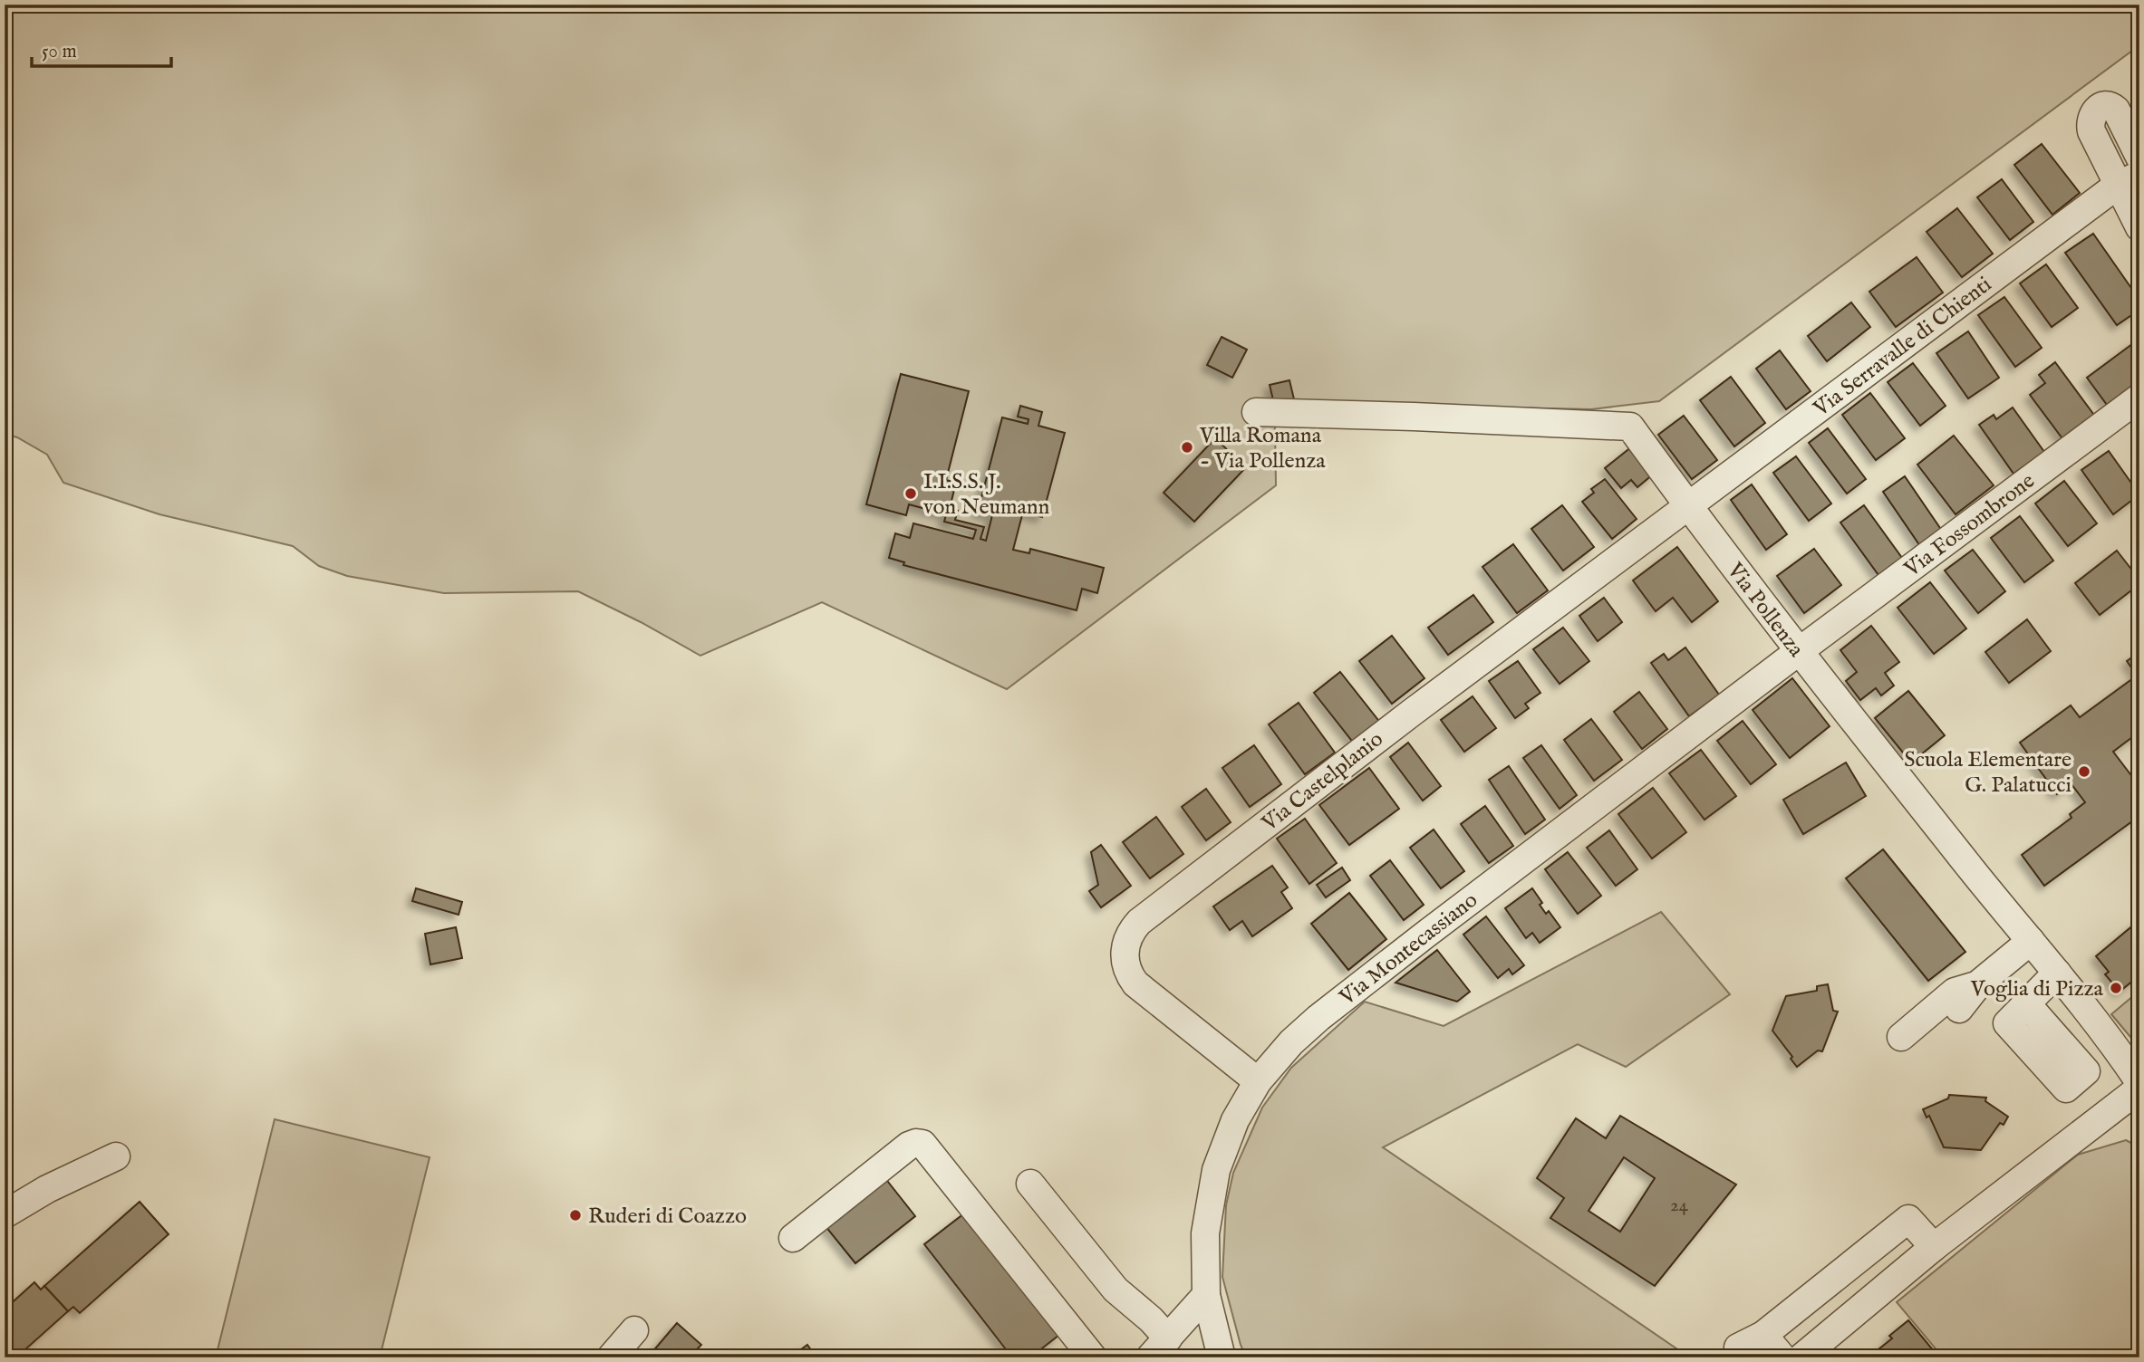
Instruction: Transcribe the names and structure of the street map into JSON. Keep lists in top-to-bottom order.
{
  "streets": {
    "street": [
      "Via Serravalle di Chienti",
      "Via Fossombrone",
      "Via Pollenza",
      "Via Castelplanio",
      "Via Montecassiano"
    ]
  },
  "crossings": [
    ["Via Serravalle di Chienti", "Via Pollenza"],
    ["Via Serravalle di Chienti", "Via Castelplanio"],
    ["Via Fossombrone", "Via Pollenza"],
    ["Via Fossombrone", "Via Montecassiano"],
    ["Via Pollenza", "Via Castelplanio"],
    ["Via Pollenza", "Via Montecassiano"],
    ["Via Castelplanio", "Via Montecassiano"]
  ],
  "places": [
    "Villa Romana - Via Pollenza",
    "I.I.S.S. J. von Neumann",
    "Scuola Elementare G. Palatucci",
    "Voglia di Pizza",
    "Ruderi di Coazzo"
  ],
  "house_numbers": ["24"],
  "scale_bar": "50 m"
}
